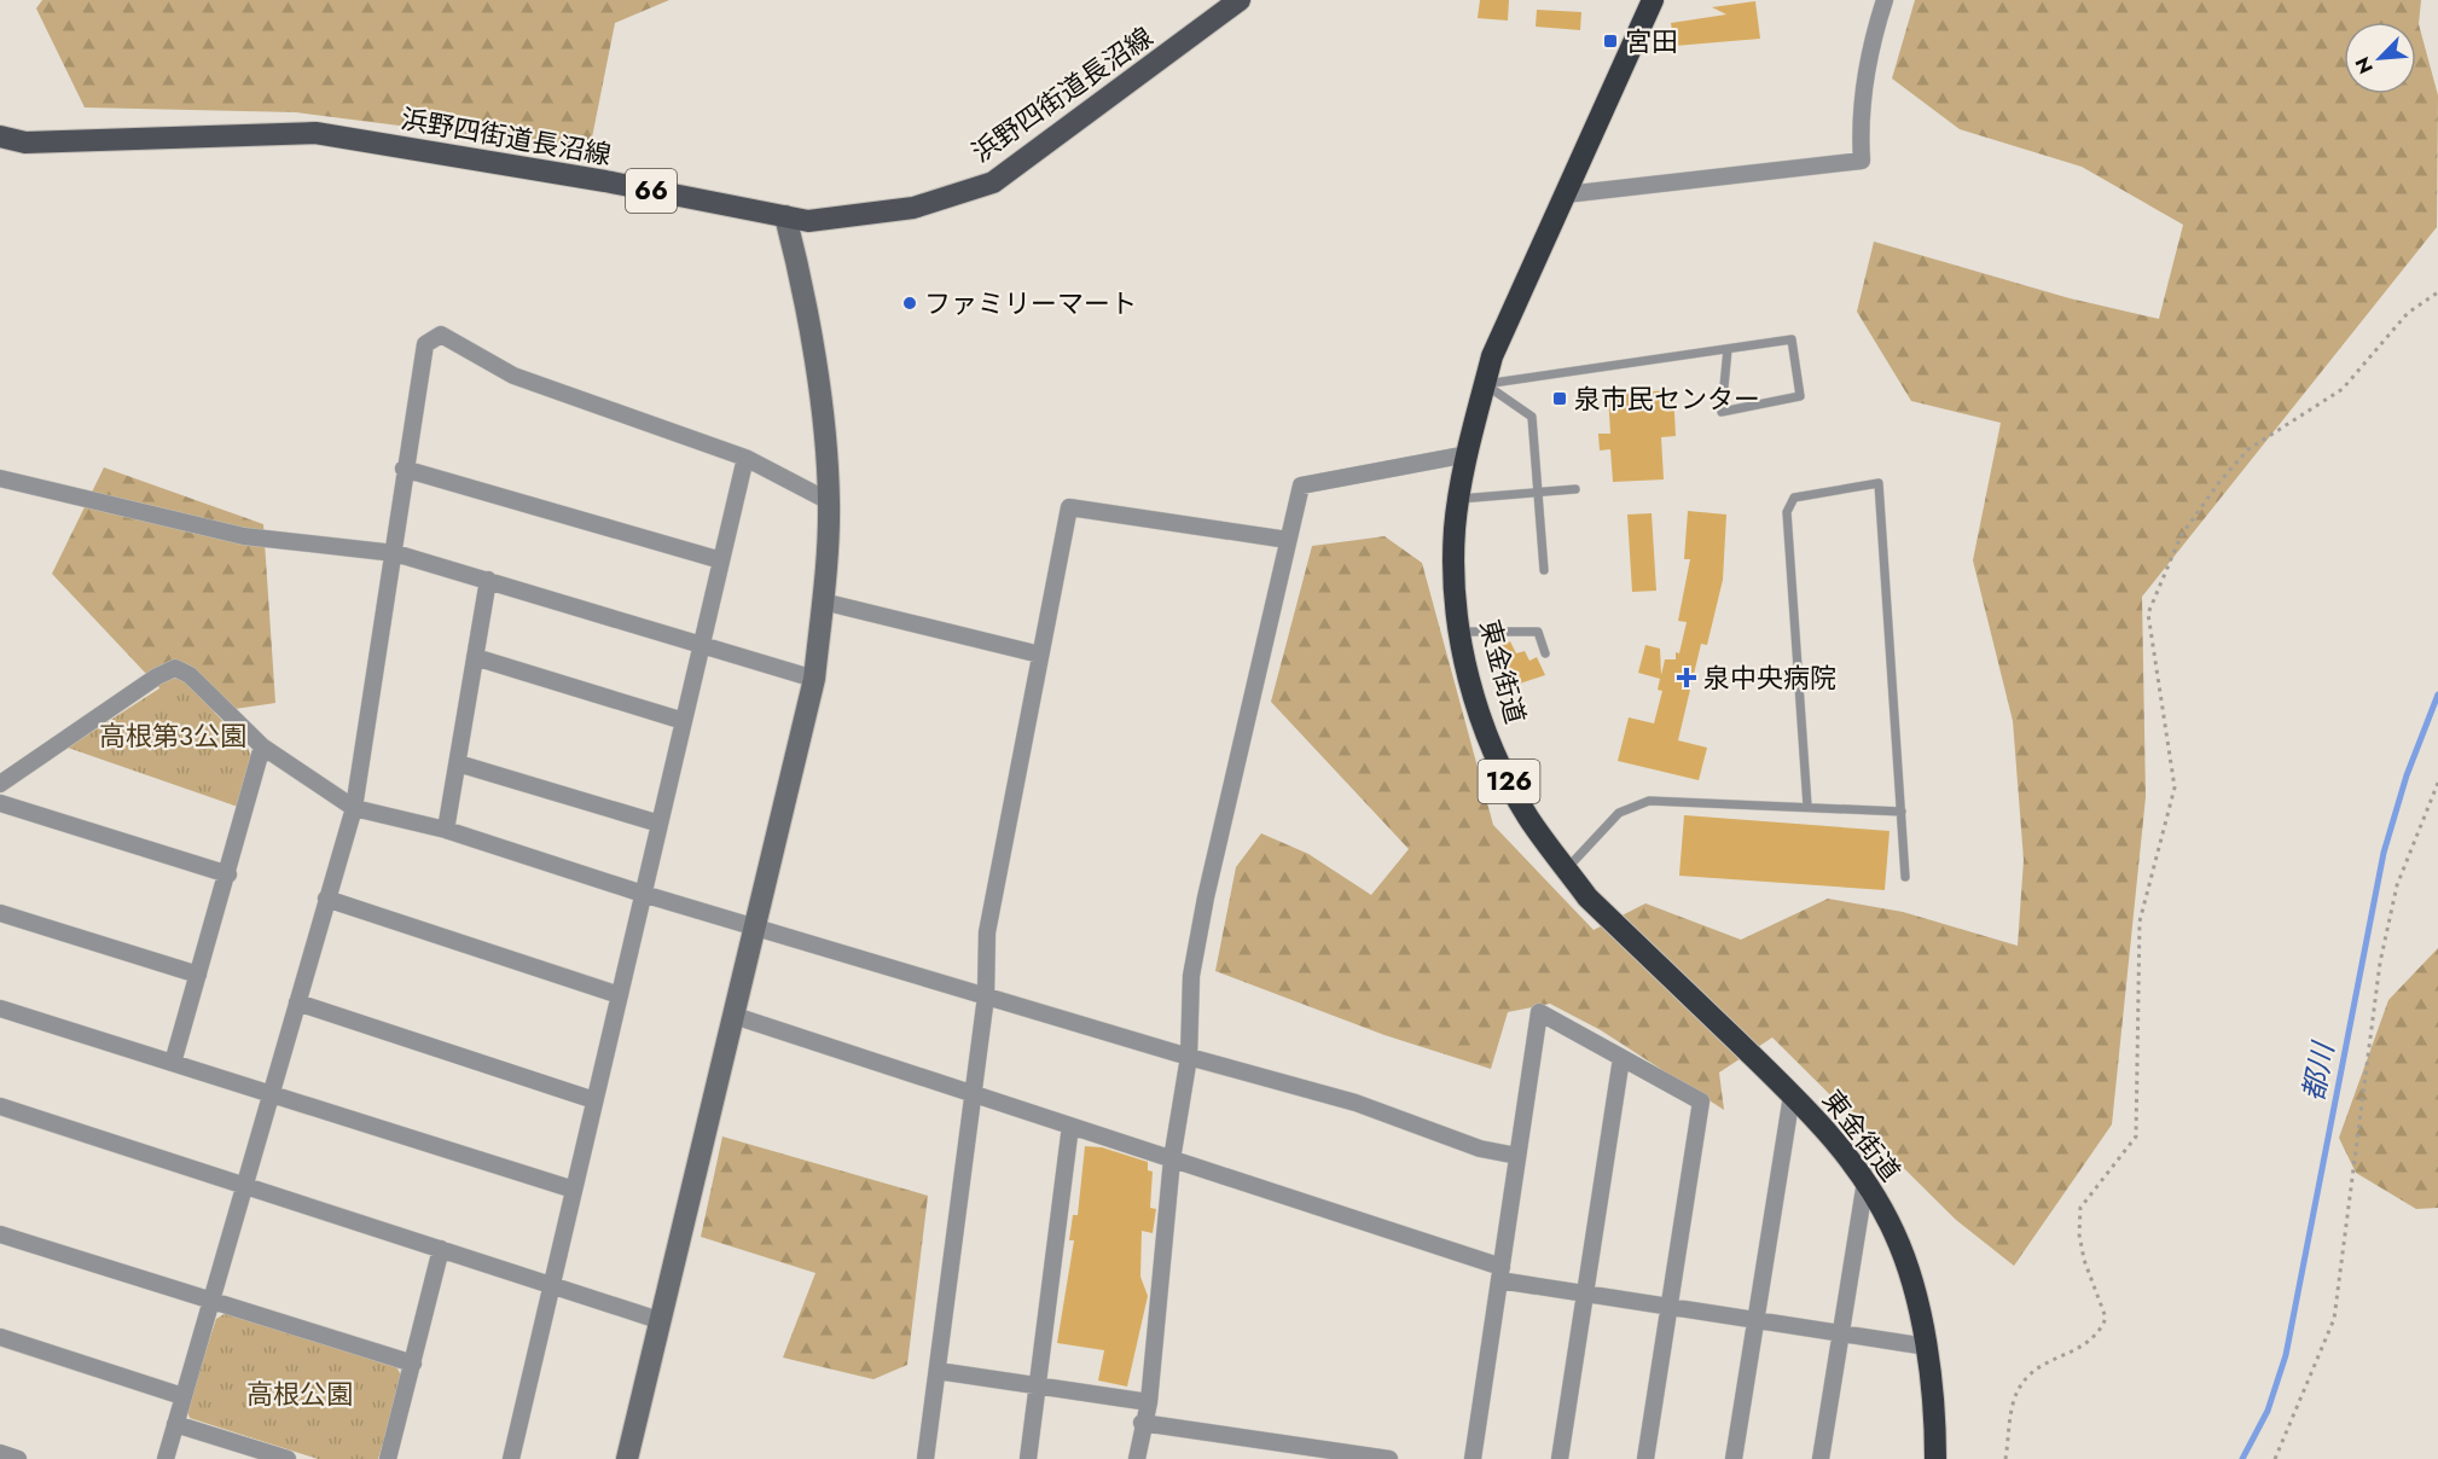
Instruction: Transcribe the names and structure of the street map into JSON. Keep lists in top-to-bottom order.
{
  "streets": {
    "highway": ["東金街道", "126"],
    "main road": ["浜野四街道長沼線", "66"]
  },
  "water": ["都川"],
  "parks": ["高根第3公園", "高根公園"],
  "places": {
    "transit": ["宮田", "泉市民センター"],
    "other": ["ファミリーマート"],
    "health": ["泉中央病院"]
  },
  "north": "bottom left"
}
